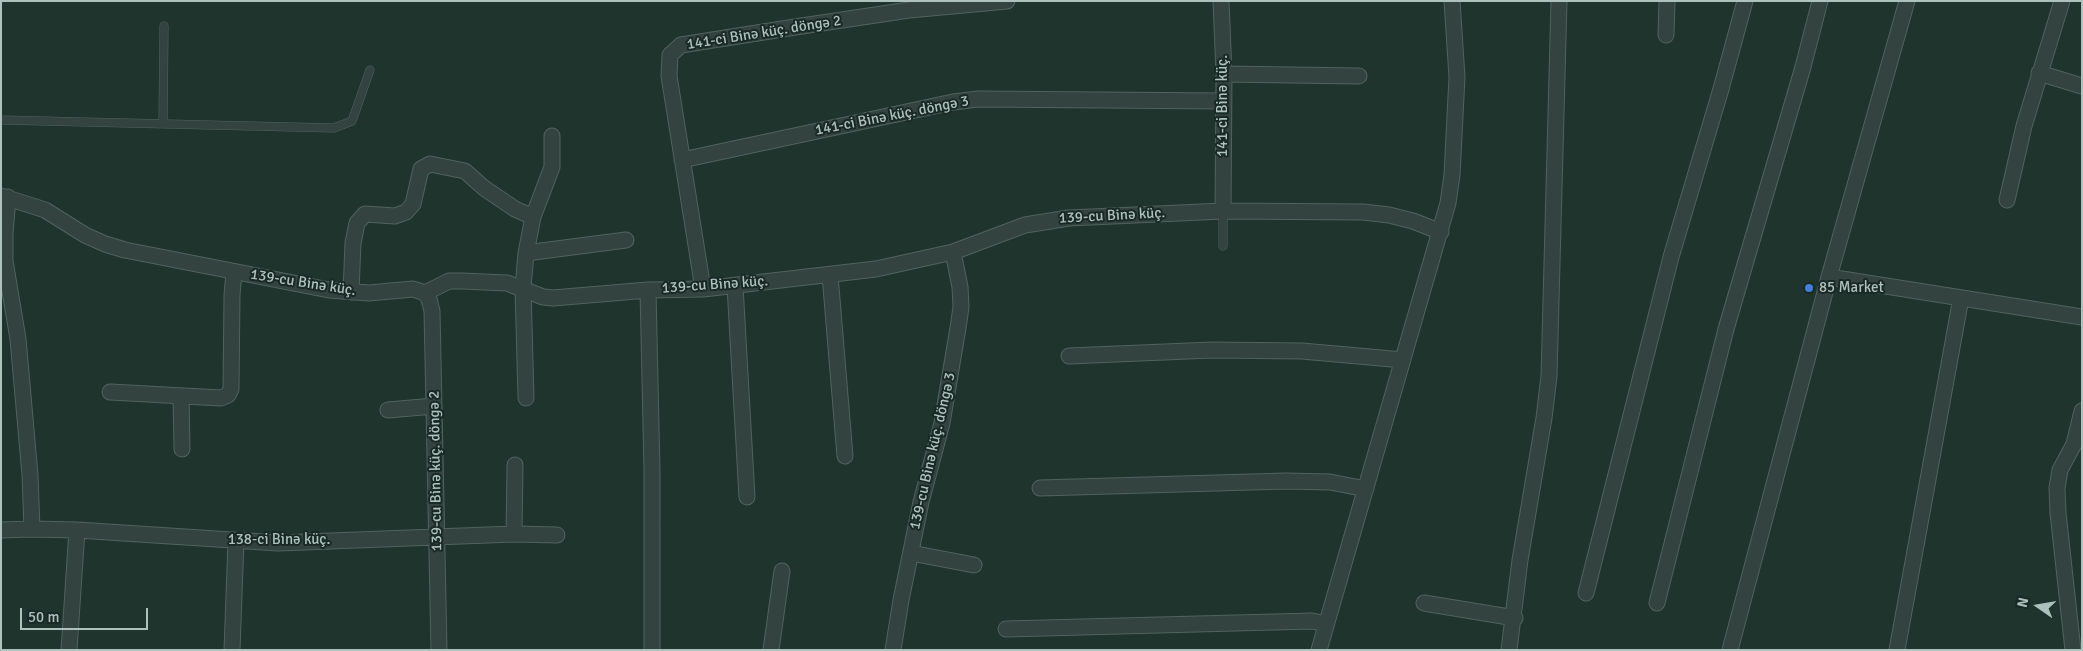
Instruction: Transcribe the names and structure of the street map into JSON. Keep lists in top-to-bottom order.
{
  "streets": {
    "street": [
      "141-ci Binə küç. döngə 2",
      "141-ci Binə küç.",
      "141-ci Binə küç. döngə 3",
      "139-cu Binə küç.",
      "139-cu Binə küç. döngə 3",
      "139-cu Binə küç. döngə 2",
      "138-ci Binə küç."
    ]
  },
  "crossings": [
    ["141-ci Binə küç. döngə 2", "141-ci Binə küç. döngə 3"],
    ["141-ci Binə küç. döngə 2", "139-cu Binə küç."],
    ["141-ci Binə küç.", "141-ci Binə küç. döngə 3"],
    ["141-ci Binə küç.", "139-cu Binə küç."],
    ["139-cu Binə küç.", "139-cu Binə küç. döngə 3"],
    ["139-cu Binə küç.", "139-cu Binə küç. döngə 2"],
    ["139-cu Binə küç. döngə 2", "138-ci Binə küç."]
  ],
  "places": ["85 Market"],
  "scale_bar": "50 m",
  "north": "left"
}
